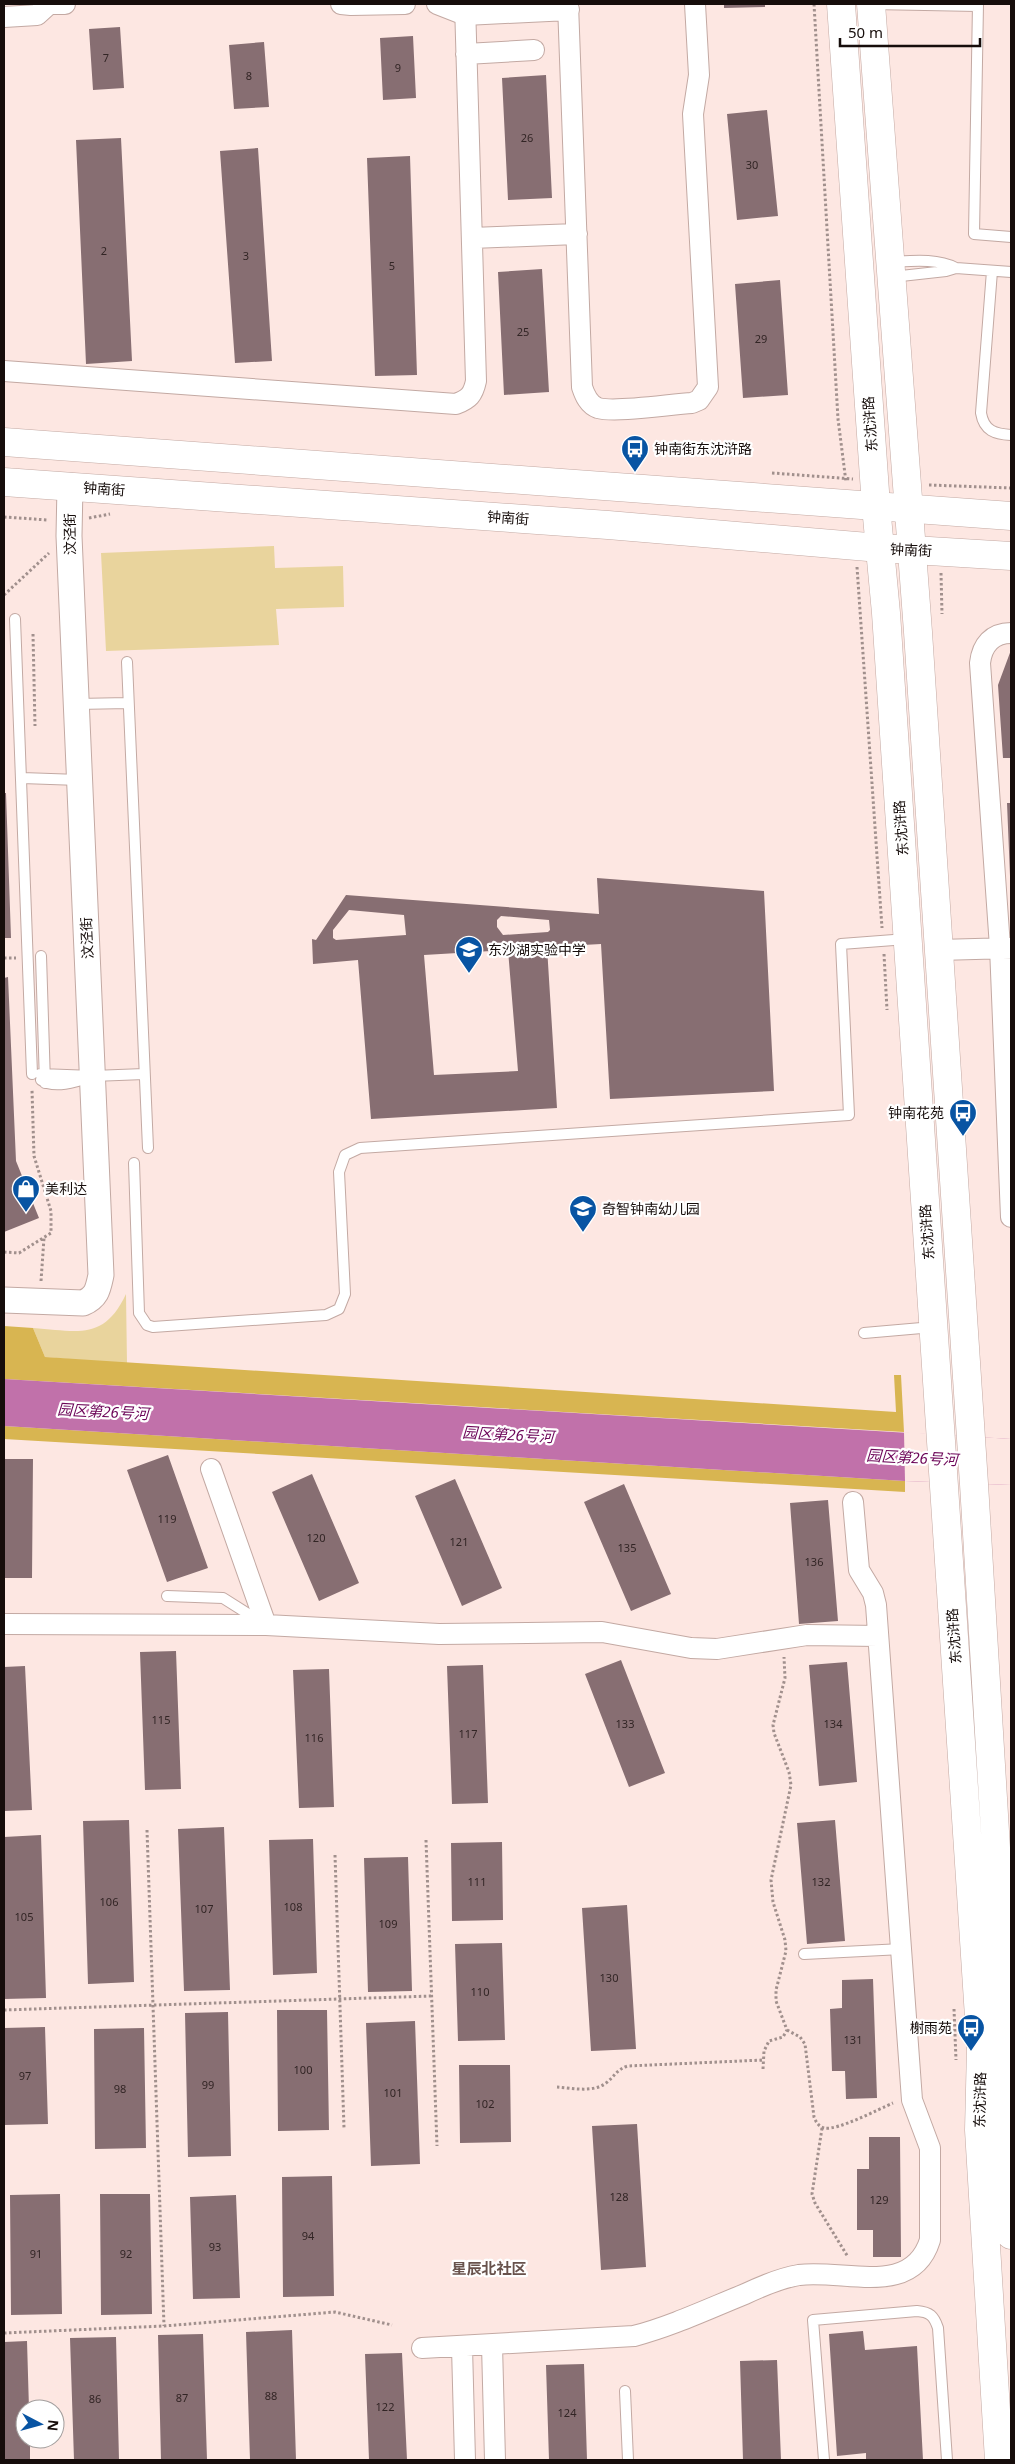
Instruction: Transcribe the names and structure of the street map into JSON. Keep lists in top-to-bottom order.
{
  "streets": {
    "main road": ["东沈浒路", "钟南街"],
    "street": ["汶泾街"]
  },
  "crossings": [
    ["东沈浒路", "钟南街"],
    ["钟南街", "汶泾街"]
  ],
  "districts": ["星辰北社区"],
  "water": ["园区第26号河"],
  "places": {
    "bus stop": ["钟南街东沈浒路", "钟南花苑", "榭雨苑"],
    "school or university": ["东沙湖实验中学", "奇智钟南幼儿园"],
    "shop": ["美利达"]
  },
  "house_numbers": [
    "7",
    "9",
    "8",
    "26",
    "30",
    "2",
    "3",
    "5",
    "25",
    "29",
    "119",
    "120",
    "121",
    "135",
    "136",
    "115",
    "133",
    "134",
    "117",
    "116",
    "111",
    "132",
    "106",
    "108",
    "107",
    "105",
    "109",
    "130",
    "110",
    "131",
    "100",
    "97",
    "99",
    "98",
    "101",
    "102",
    "128",
    "129",
    "94",
    "93",
    "91",
    "92",
    "88",
    "87",
    "86",
    "122",
    "124"
  ],
  "scale_bar": "50 m",
  "north": "right"
}
